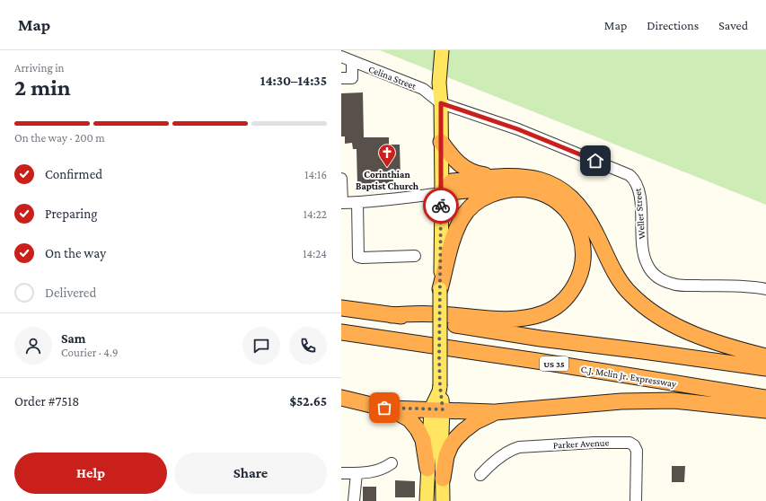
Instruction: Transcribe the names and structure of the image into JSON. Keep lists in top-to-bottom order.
{
  "streets": {
    "highway": ["US 35", "C.J. Mclin Jr. Expressway"],
    "street": ["Celina Street", "Weller Street", "Parker Avenue"]
  },
  "crossings": [
    ["Celina Street", "Weller Street"]
  ],
  "places": {
    "church": ["Corinthian Baptist Church"]
  },
  "page": {
    "header": "Map",
    "nav": ["Map", "Directions", "Saved"],
    "heading": ["2 min", "Arriving in", "14:30–14:35"],
    "panel": [
      "Sam",
      "Courier · 4.9",
      "Order #7518",
      "$52.65"
    ],
    "bar": "On the way · 200 m",
    "list": [
      ["Confirmed", "14:16"],
      ["Preparing", "14:22"],
      ["On the way", "14:24"],
      "Delivered"
    ],
    "buttons": ["Help", "Share"]
  }
}
